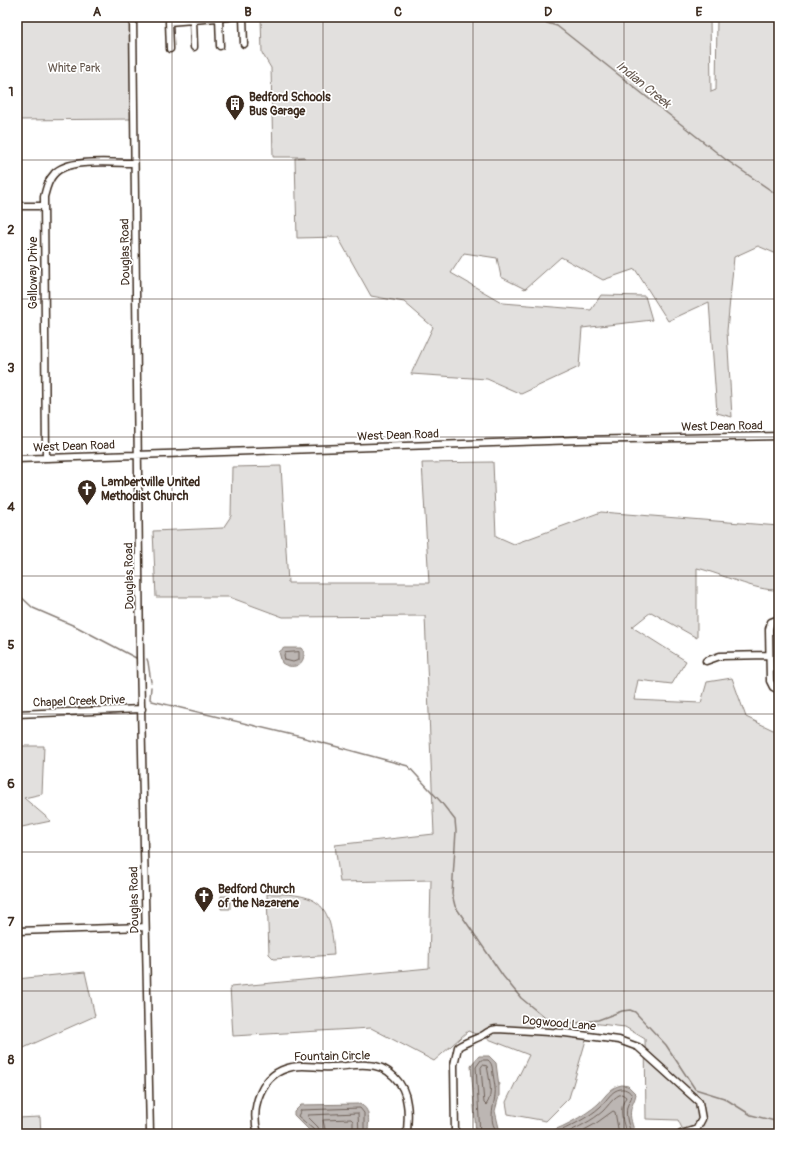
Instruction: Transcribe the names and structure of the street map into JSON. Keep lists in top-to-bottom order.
{
  "streets": {
    "street": [
      "Douglas Road",
      "Galloway Drive",
      "West Dean Road",
      "Chapel Creek Drive",
      "Dogwood Lane",
      "Fountain Circle"
    ]
  },
  "crossings": [
    ["Douglas Road", "Galloway Drive"],
    ["Douglas Road", "West Dean Road"],
    ["Douglas Road", "Chapel Creek Drive"],
    ["Galloway Drive", "West Dean Road"]
  ],
  "water": ["Indian Creek"],
  "parks": ["White Park"],
  "places": {
    "building": ["Bedford Schools Bus Garage"],
    "church": ["Lambertville United Methodist Church", "Bedford Church of the Nazarene"]
  },
  "grid": {
    "columns": [
      "A",
      "B",
      "C",
      "D",
      "E"
    ],
    "rows": [
      "1",
      "2",
      "3",
      "4",
      "5",
      "6",
      "7",
      "8"
    ]
  }
}
